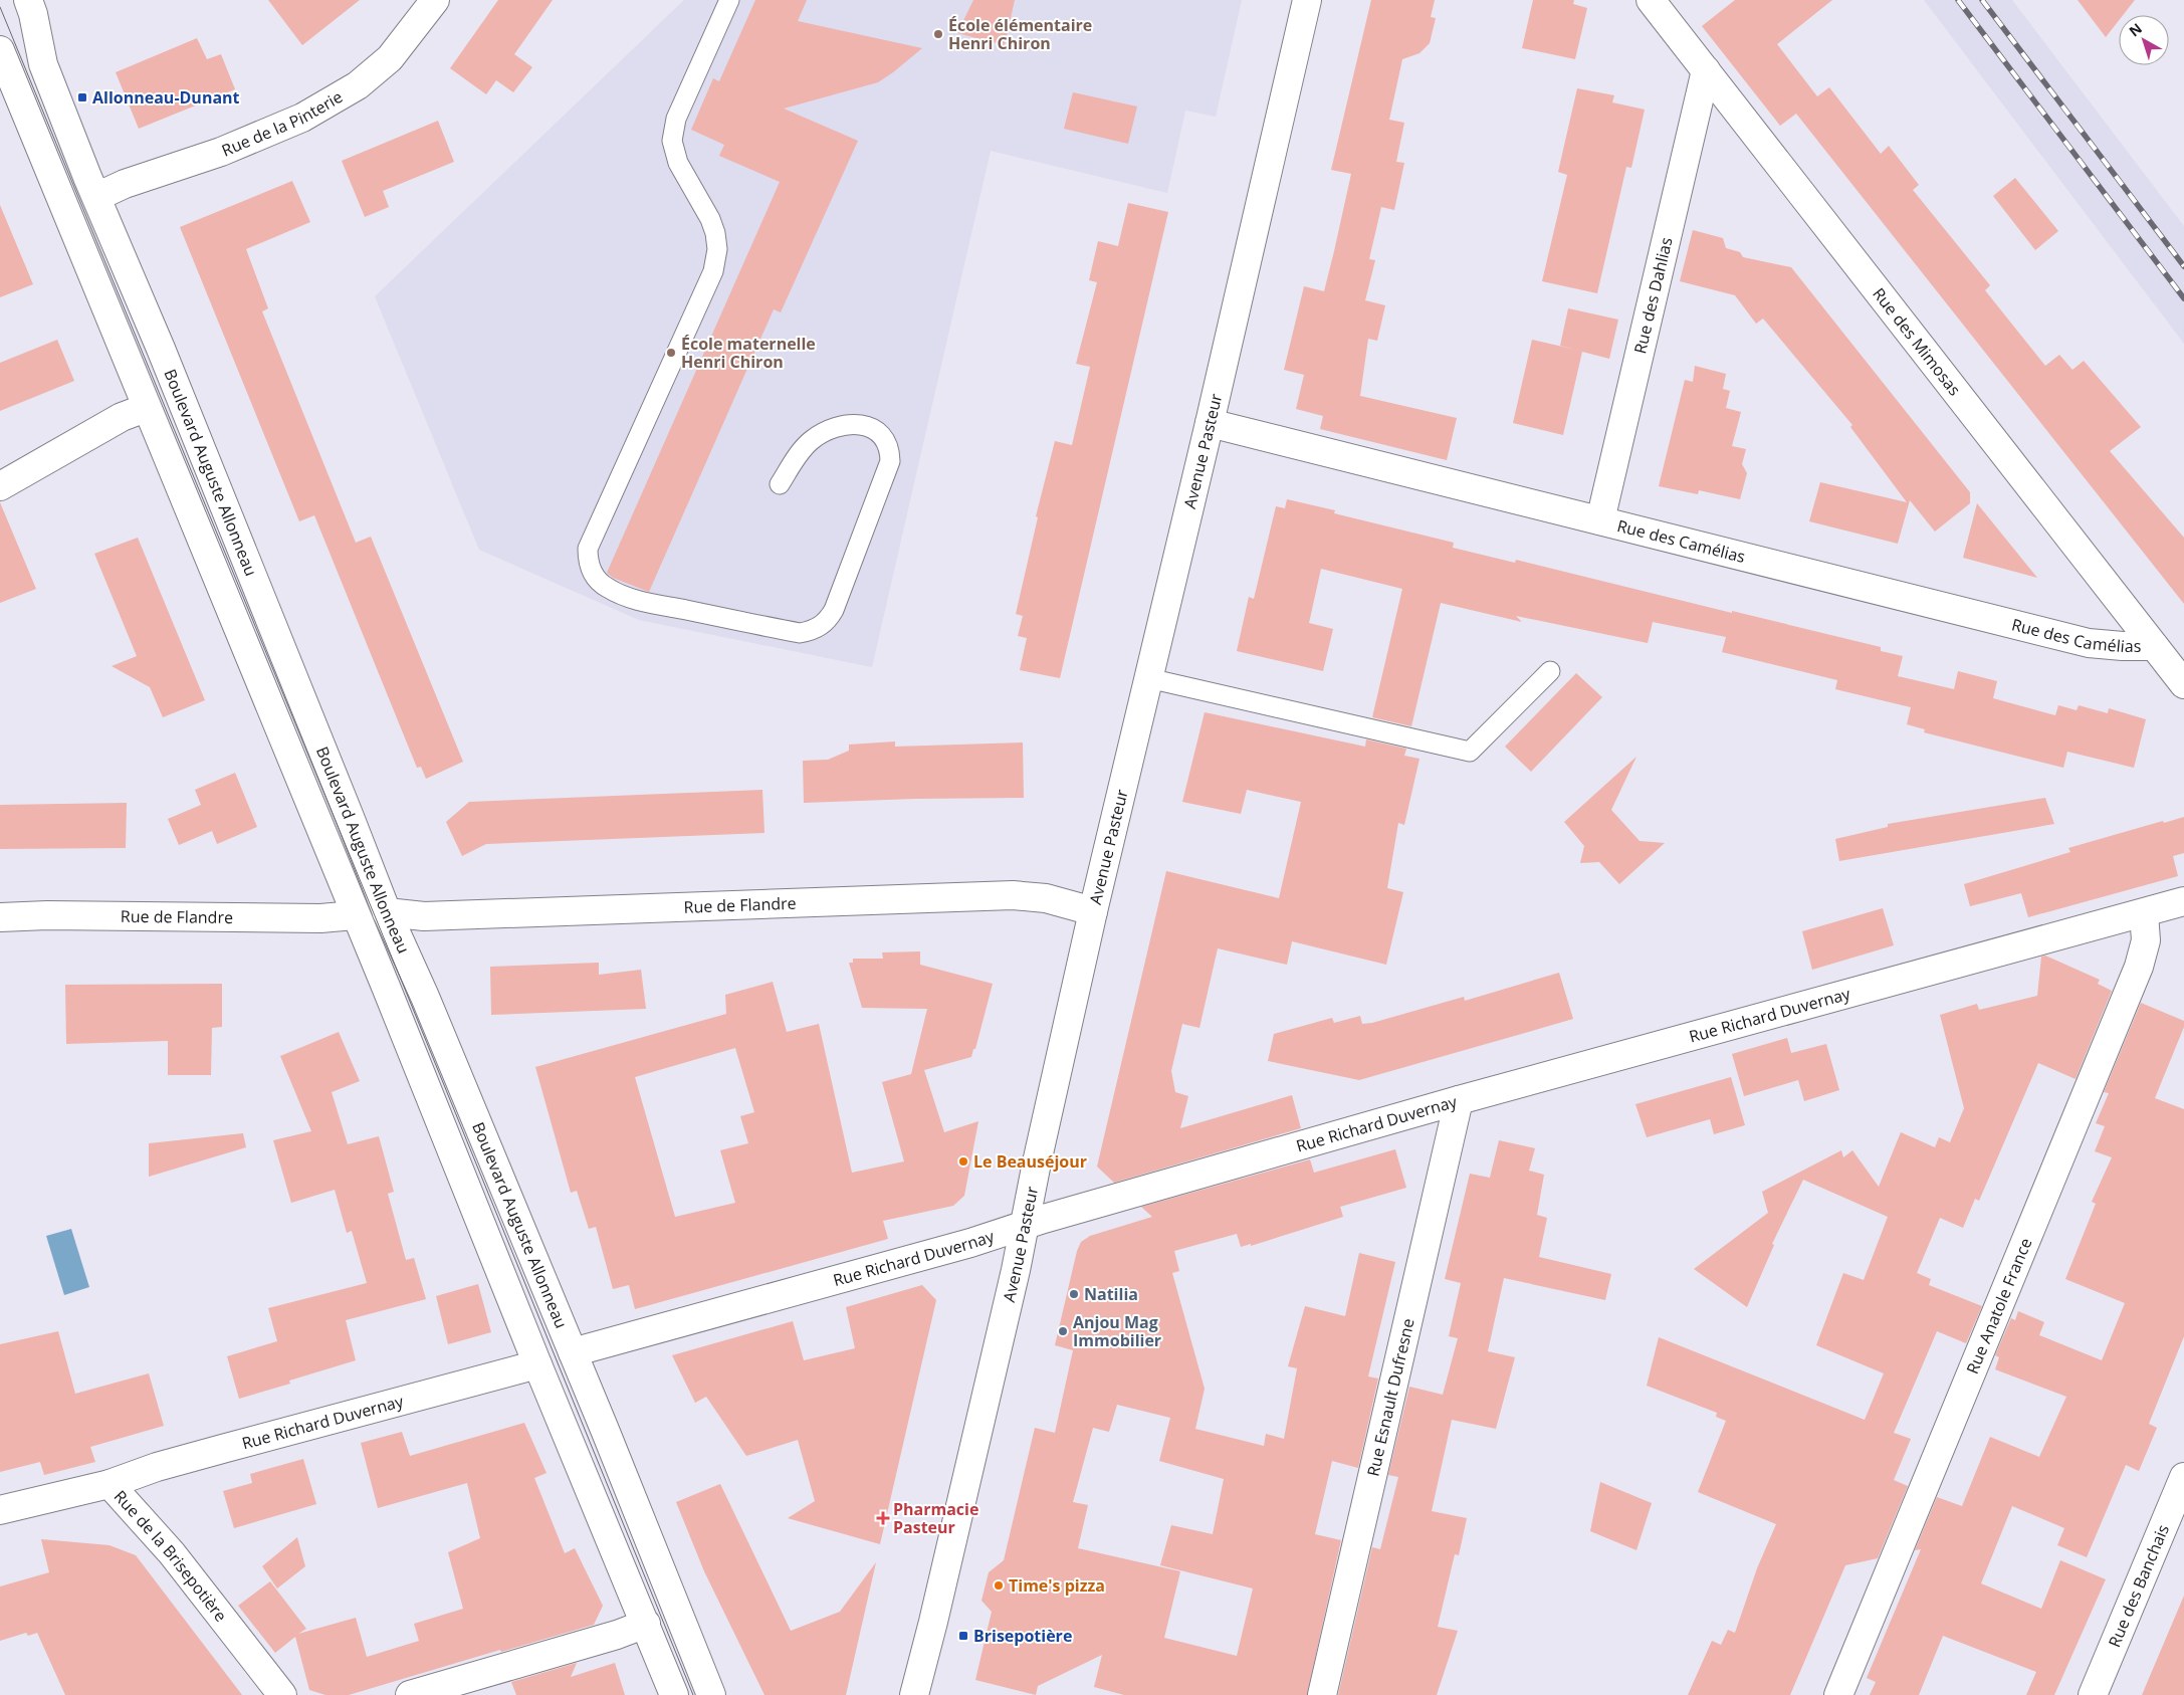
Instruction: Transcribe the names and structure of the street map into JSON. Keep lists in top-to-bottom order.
{
  "streets": {
    "street": [
      "Rue de la Pinterie",
      "Rue des Dahlias",
      "Rue des Mimosas",
      "Avenue Pasteur",
      "Boulevard Auguste Allonneau",
      "Rue des Camélias",
      "Rue de Flandre",
      "Rue Richard Duvernay",
      "Rue Anatole France",
      "Rue Esnault Dufresne",
      "Rue de la Brisepotière",
      "Rue des Banchais"
    ]
  },
  "crossings": [
    ["Rue de la Pinterie", "Boulevard Auguste Allonneau"],
    ["Rue des Dahlias", "Rue des Mimosas"],
    ["Rue des Dahlias", "Rue des Camélias"],
    ["Rue des Mimosas", "Rue des Camélias"],
    ["Avenue Pasteur", "Rue des Camélias"],
    ["Avenue Pasteur", "Rue de Flandre"],
    ["Avenue Pasteur", "Rue Richard Duvernay"],
    ["Boulevard Auguste Allonneau", "Rue de Flandre"],
    ["Boulevard Auguste Allonneau", "Rue Richard Duvernay"],
    ["Rue Richard Duvernay", "Rue Anatole France"],
    ["Rue Richard Duvernay", "Rue Esnault Dufresne"],
    ["Rue Richard Duvernay", "Rue de la Brisepotière"]
  ],
  "places": {
    "other": [
      "École élémentaire Henri Chiron",
      "École maternelle Henri Chiron",
      "Le Beauséjour",
      "Natilia",
      "Anjou Mag Immobilier",
      "Time's pizza"
    ],
    "transit": ["Allonneau-Dunant", "Brisepotière"],
    "health": ["Pharmacie Pasteur"]
  },
  "north": "top left"
}
